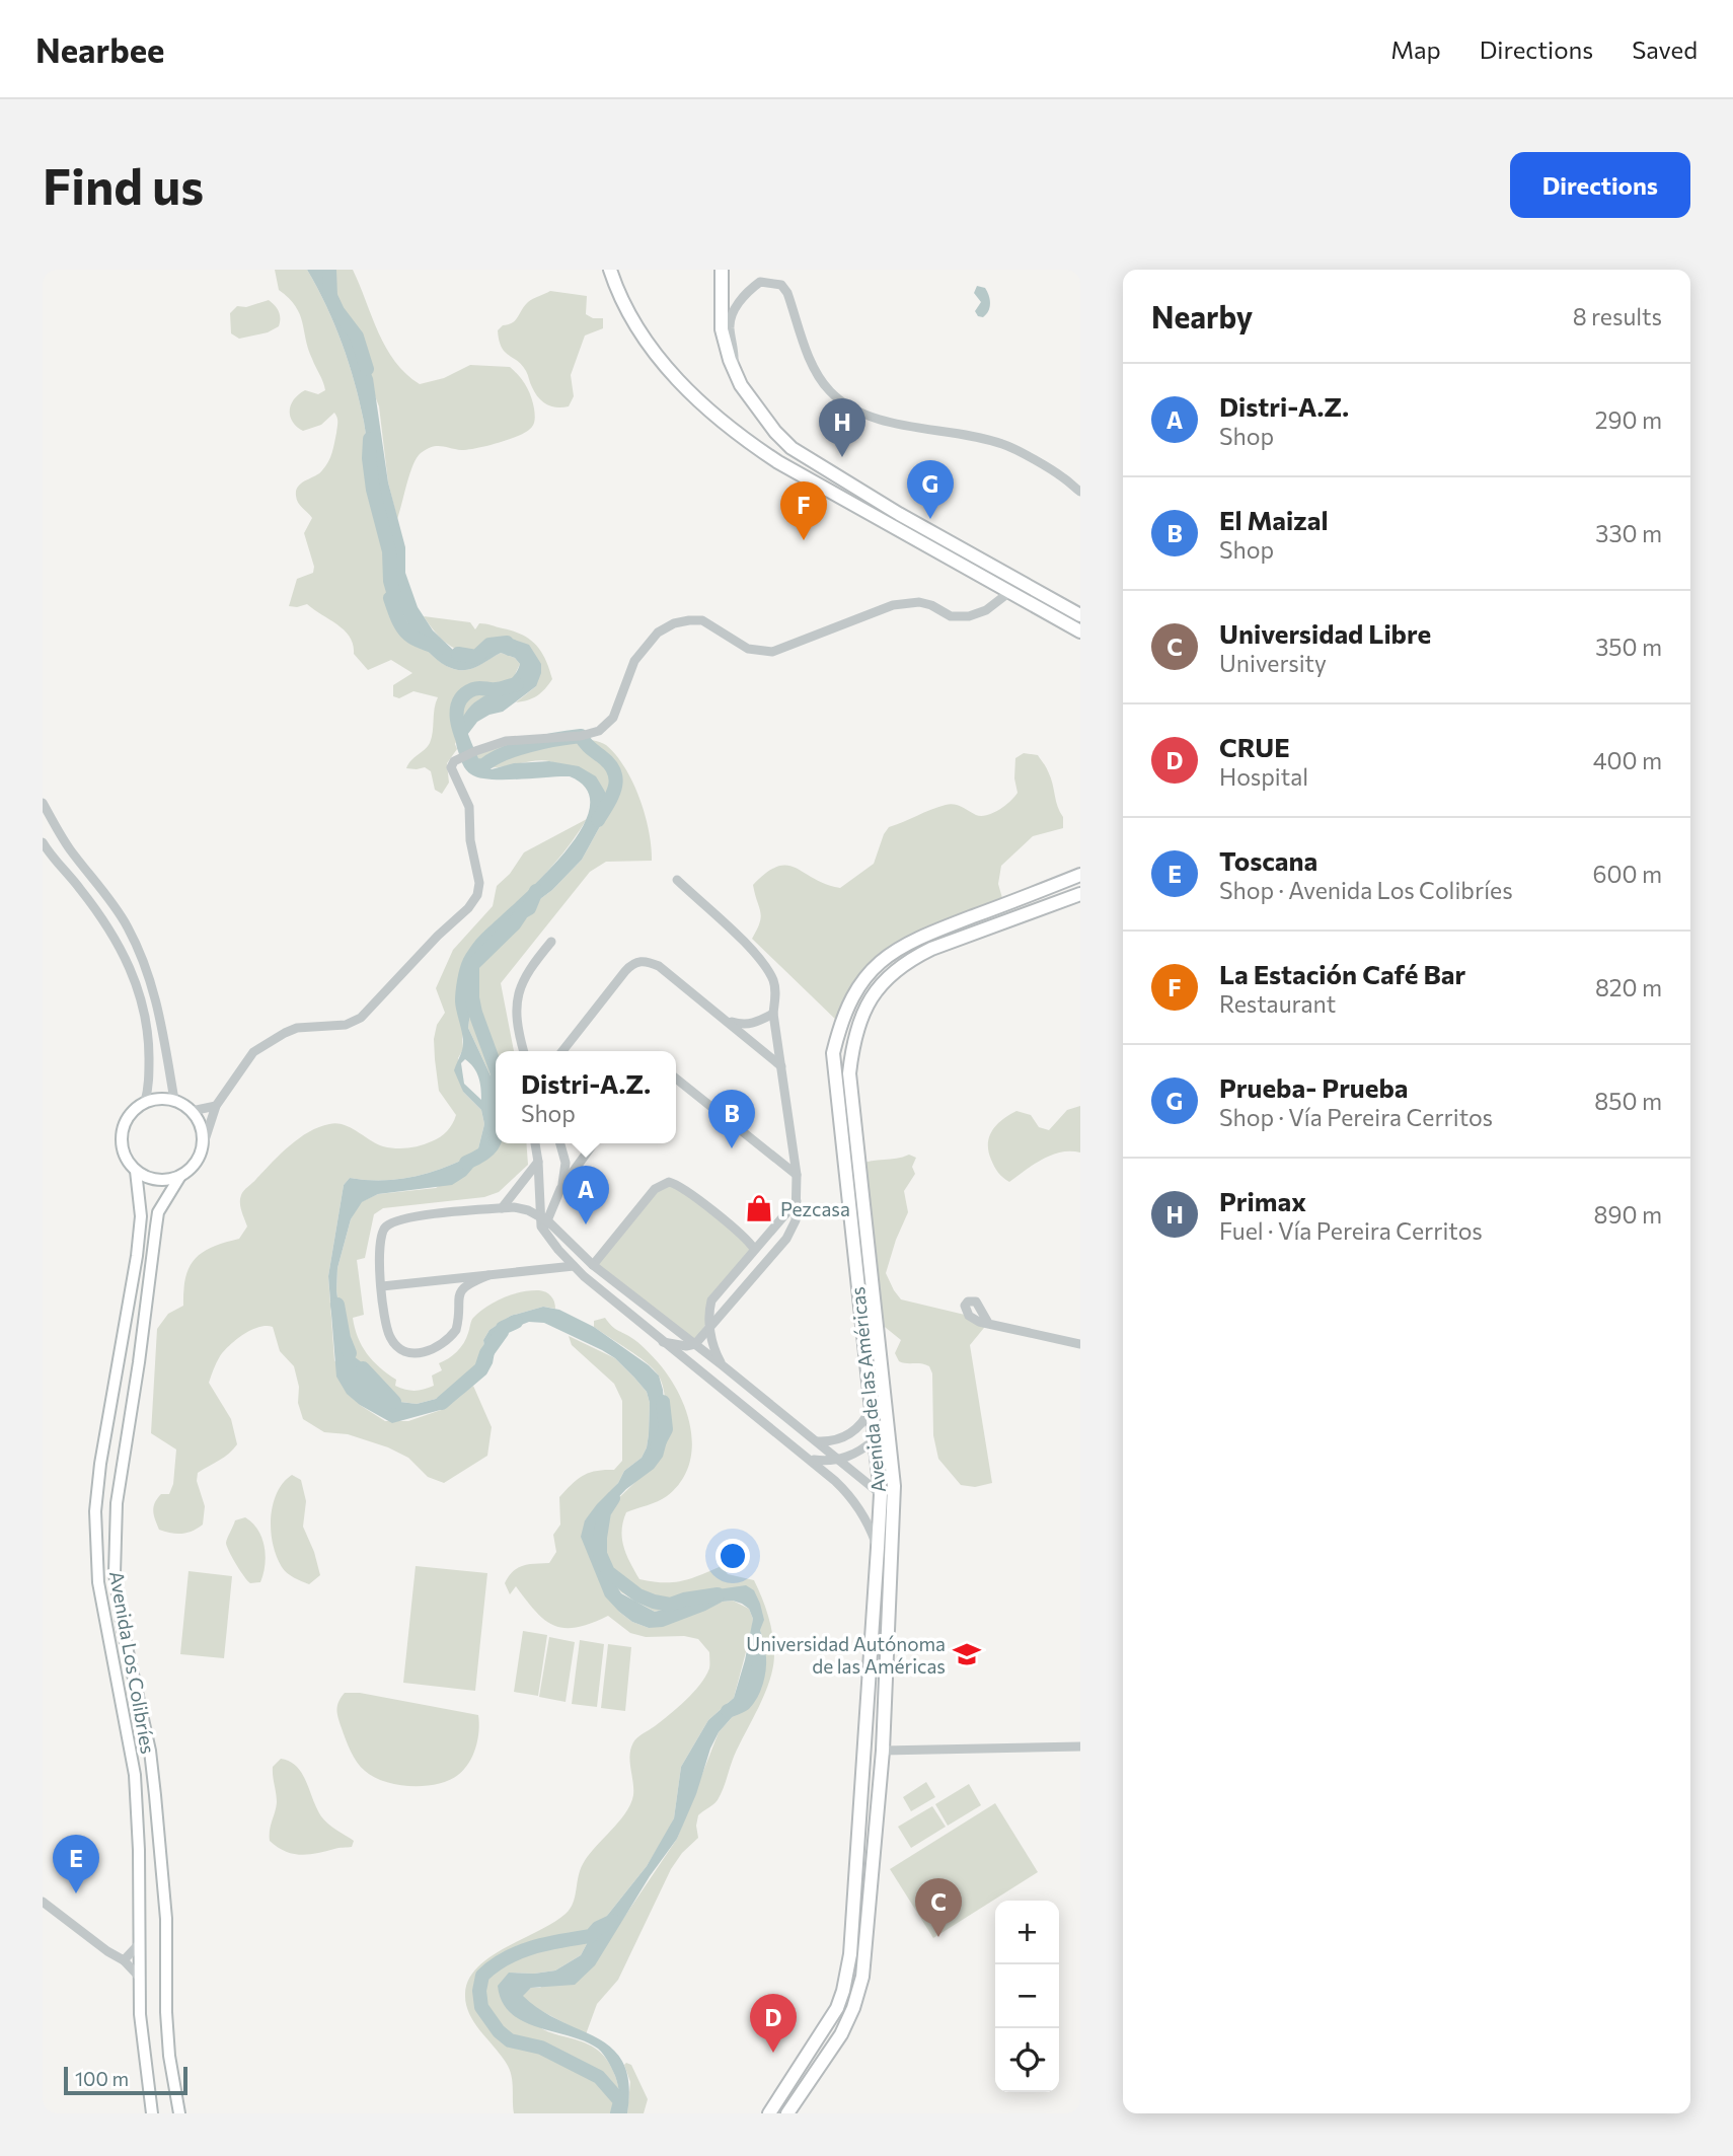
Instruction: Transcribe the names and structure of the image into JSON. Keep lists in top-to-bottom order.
{
  "streets": {
    "highway": ["Avenida de las Américas"],
    "main road": ["Avenida Los Colibríes"]
  },
  "places": {
    "shop": ["Pezcasa"],
    "school or university": ["Universidad Autónoma de las Américas"]
  },
  "scale_bar": "100 m",
  "page": {
    "header": "Nearbee",
    "nav": ["Map", "Directions", "Saved"],
    "buttons": "Directions",
    "title": "Find us",
    "heading": ["Nearby", "8 results"],
    "list": [
      {
        "mark": "A",
        "name": "Distri-A.Z.",
        "note": "Shop",
        "value": "290 m"
      },
      {
        "mark": "B",
        "name": "El Maizal",
        "note": "Shop",
        "value": "330 m"
      },
      {
        "mark": "C",
        "name": "Universidad Libre",
        "note": "University",
        "value": "350 m"
      },
      {
        "mark": "D",
        "name": "CRUE",
        "note": "Hospital",
        "value": "400 m"
      },
      {
        "mark": "E",
        "name": "Toscana",
        "note": "Shop · Avenida Los Colibríes",
        "value": "600 m"
      },
      {
        "mark": "F",
        "name": "La Estación Café Bar",
        "note": "Restaurant",
        "value": "820 m"
      },
      {
        "mark": "G",
        "name": "Prueba- Prueba",
        "note": "Shop · Vía Pereira Cerritos",
        "value": "850 m"
      },
      {
        "mark": "H",
        "name": "Primax",
        "note": "Fuel · Vía Pereira Cerritos",
        "value": "890 m"
      }
    ],
    "pins": [
      "H",
      "G",
      "F",
      "B",
      "A",
      "E",
      "C",
      "D"
    ],
    "popup": ["Distri-A.Z.", "Shop"],
    "map_buttons": ["+", "−"],
    "scale": "100 m"
  }
}
